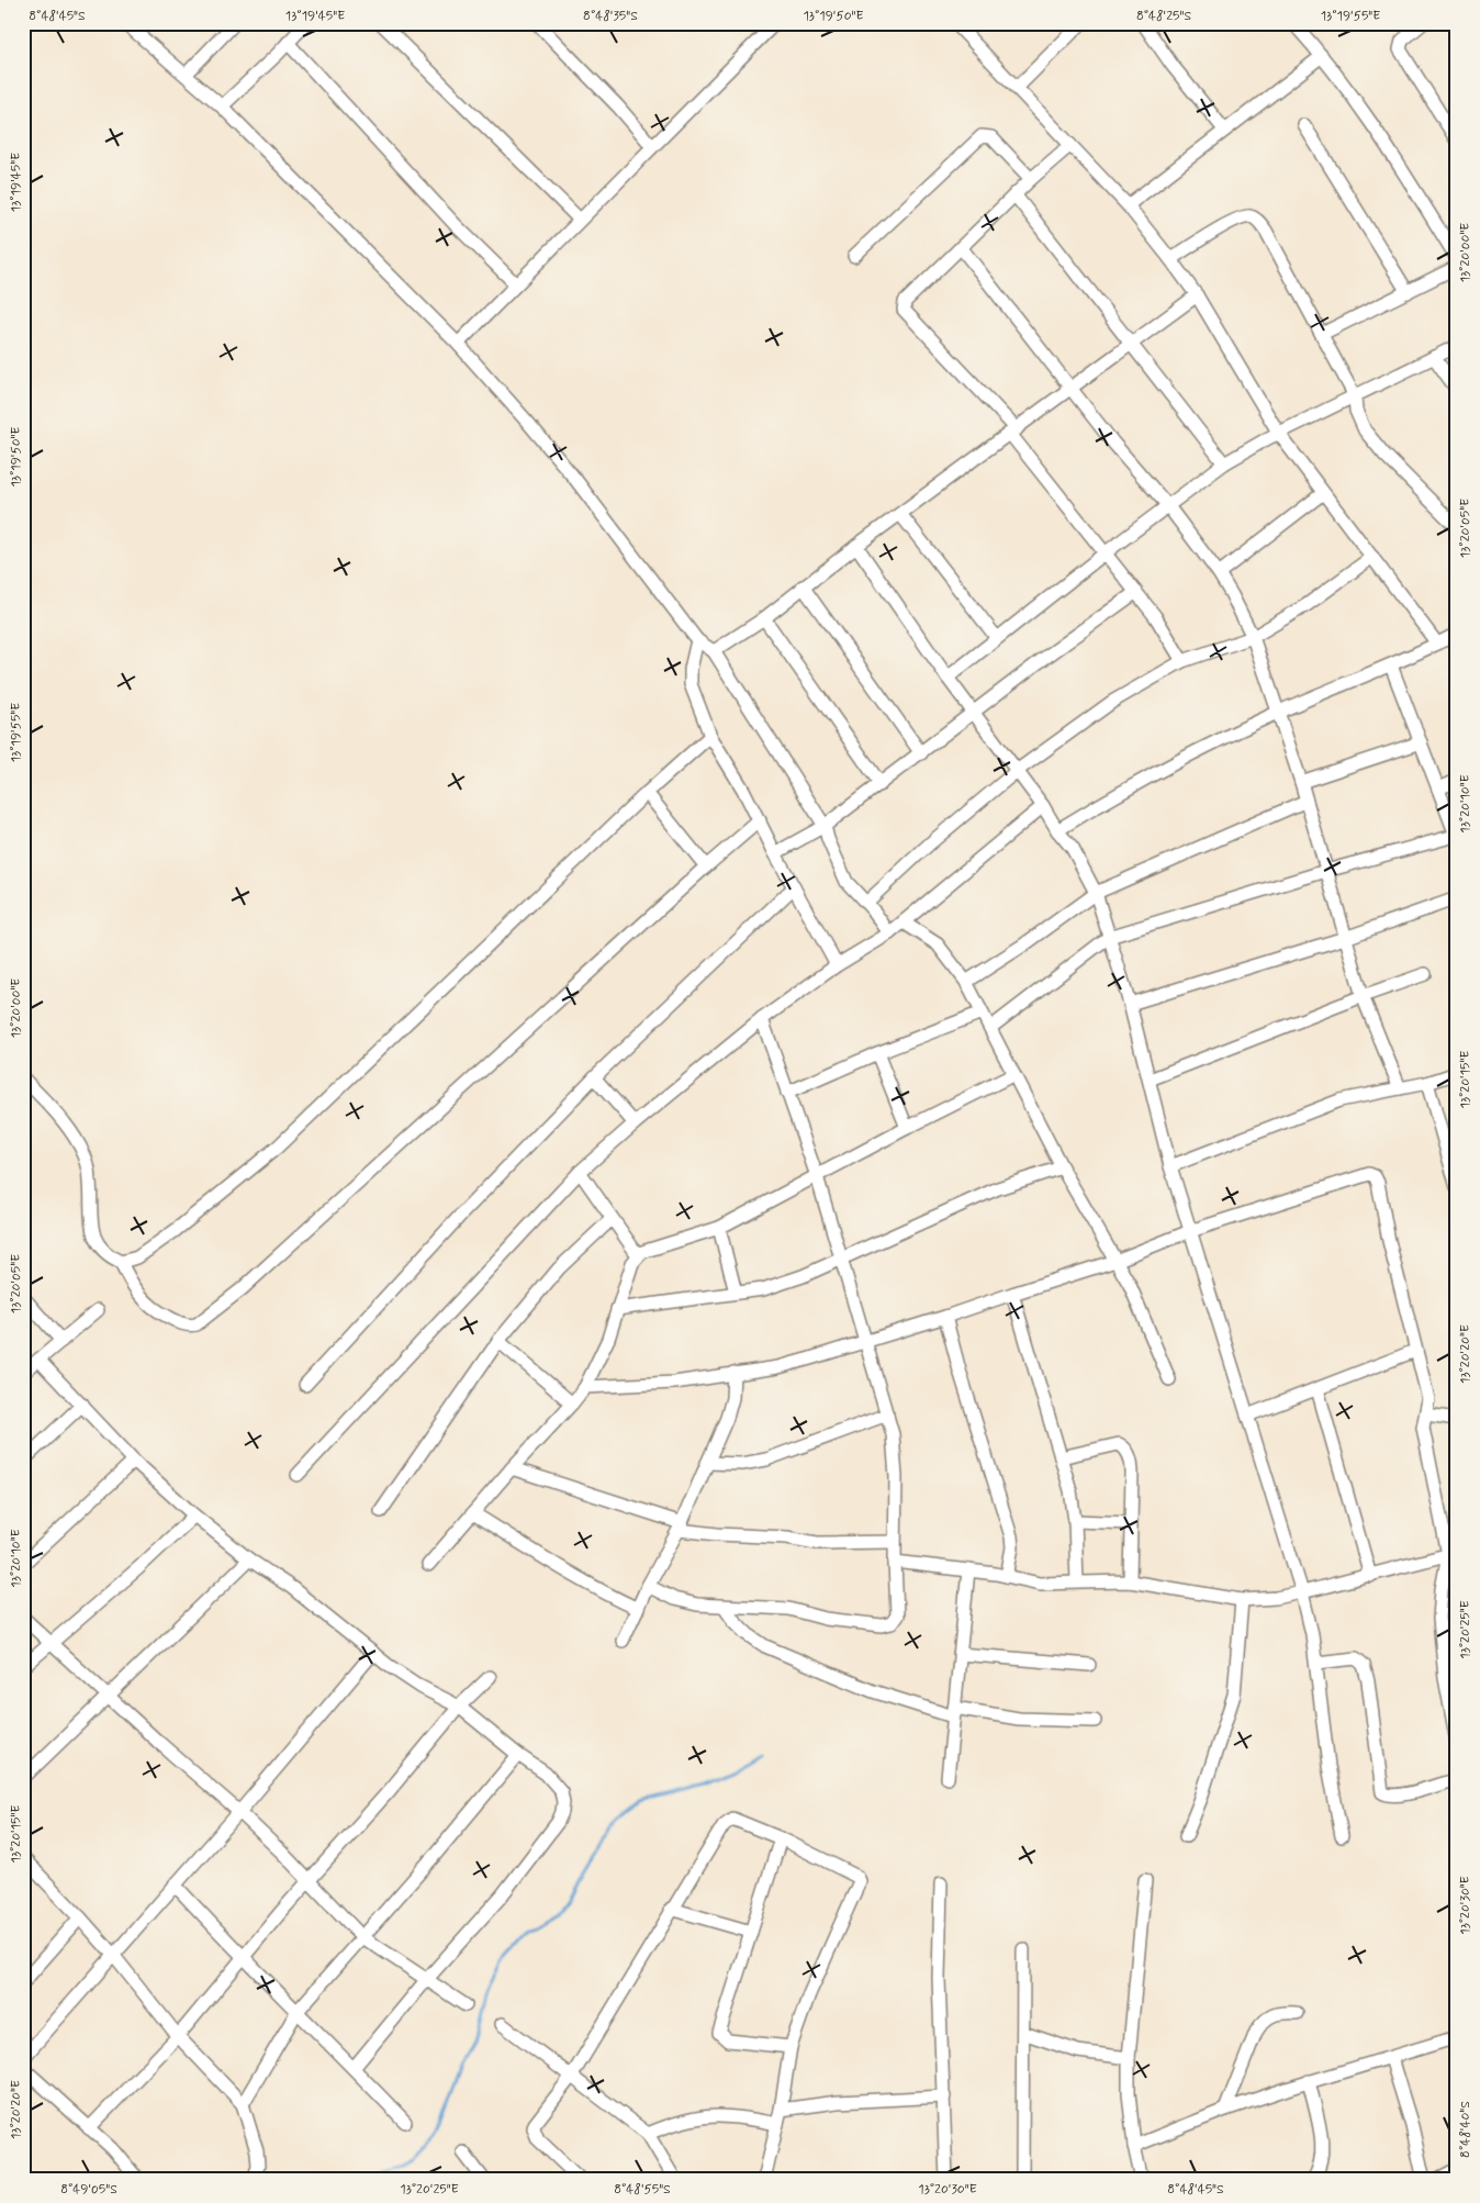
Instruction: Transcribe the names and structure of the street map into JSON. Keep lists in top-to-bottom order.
{
  "coordinates": [
    "8°48'45\"S",
    "13°19'45\"E",
    "8°48'35\"S",
    "13°19'50\"E",
    "8°48'25\"S",
    "13°19'55\"E",
    "13°20'00\"E",
    "13°20'05\"E",
    "13°20'10\"E",
    "13°20'15\"E",
    "13°20'20\"E",
    "13°20'25\"E",
    "13°20'30\"E",
    "8°48'40\"S",
    "8°49'05\"S",
    "8°48'55\"S"
  ]
}
